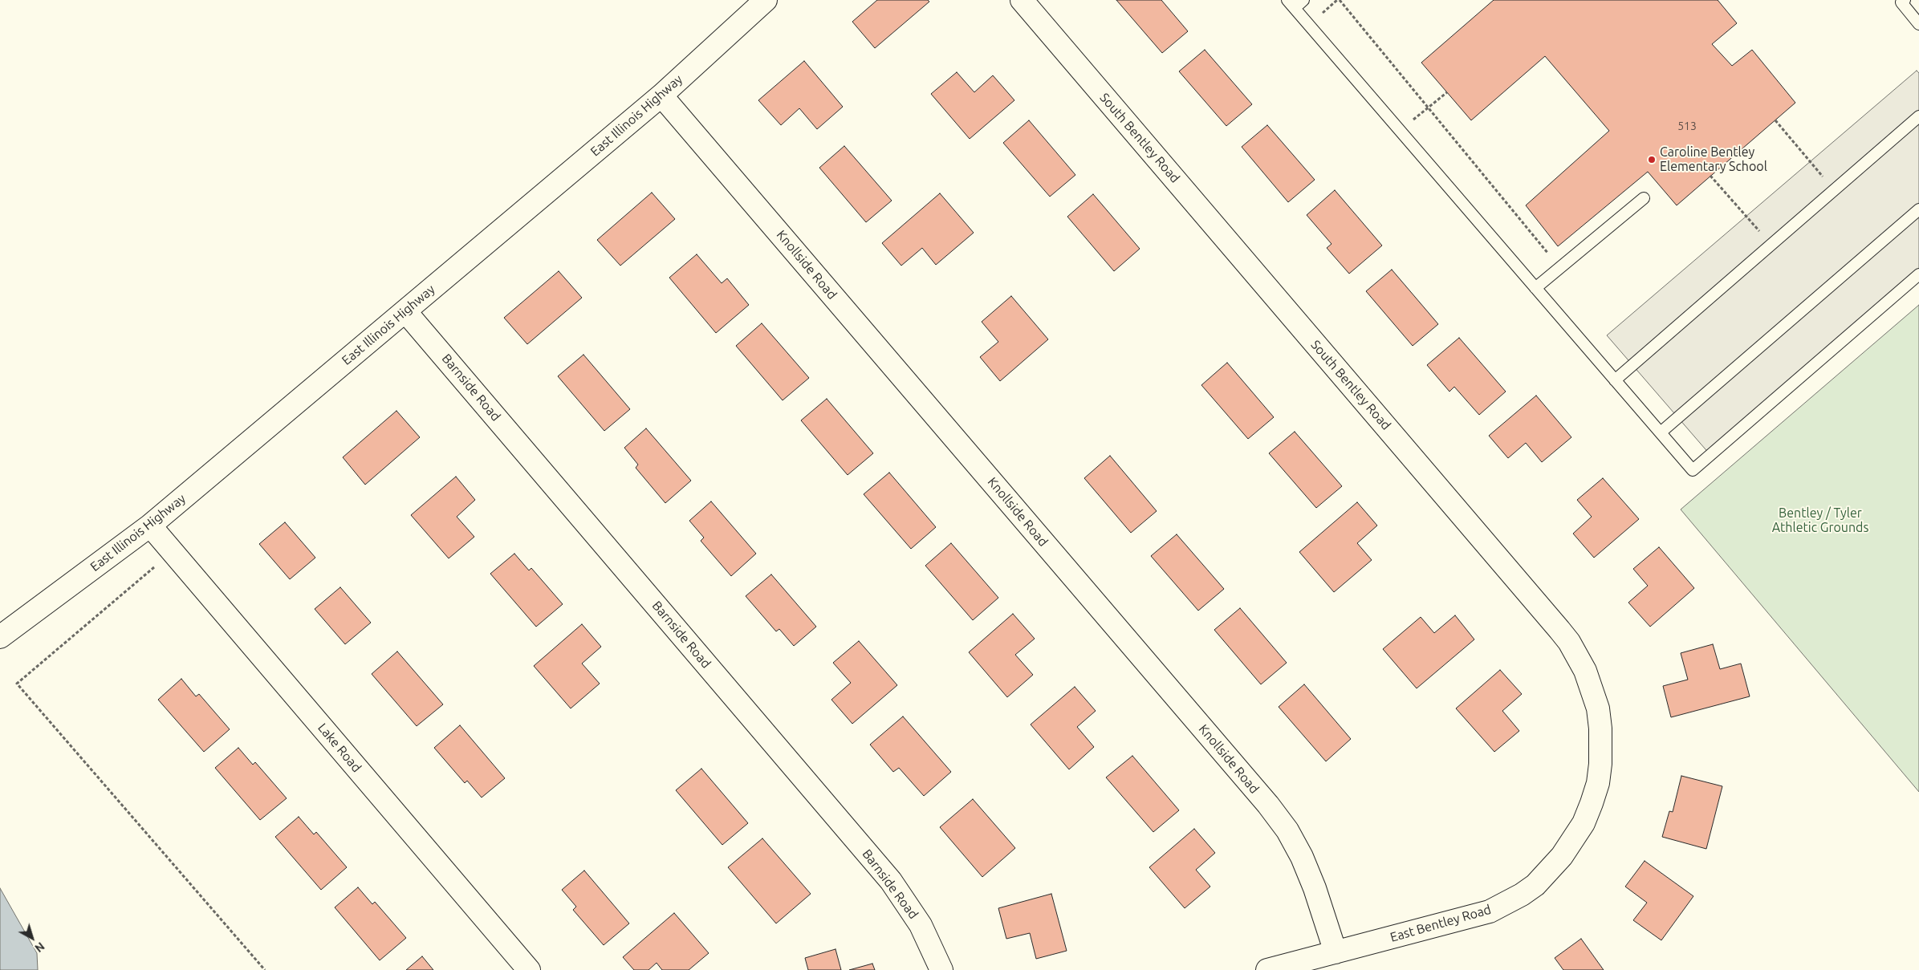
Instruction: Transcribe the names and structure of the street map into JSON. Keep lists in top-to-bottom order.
{
  "streets": {
    "street": [
      "East Illinois Highway",
      "South Bentley Road",
      "Knollside Road",
      "Barnside Road",
      "Lake Road",
      "East Bentley Road"
    ]
  },
  "crossings": [
    ["East Illinois Highway", "Knollside Road"],
    ["East Illinois Highway", "Barnside Road"],
    ["East Illinois Highway", "Lake Road"],
    ["South Bentley Road", "East Bentley Road"],
    ["Knollside Road", "East Bentley Road"]
  ],
  "parks": ["Bentley / Tyler Athletic Grounds"],
  "places": ["Caroline Bentley Elementary School"],
  "house_numbers": ["513"],
  "north": "bottom right"
}
